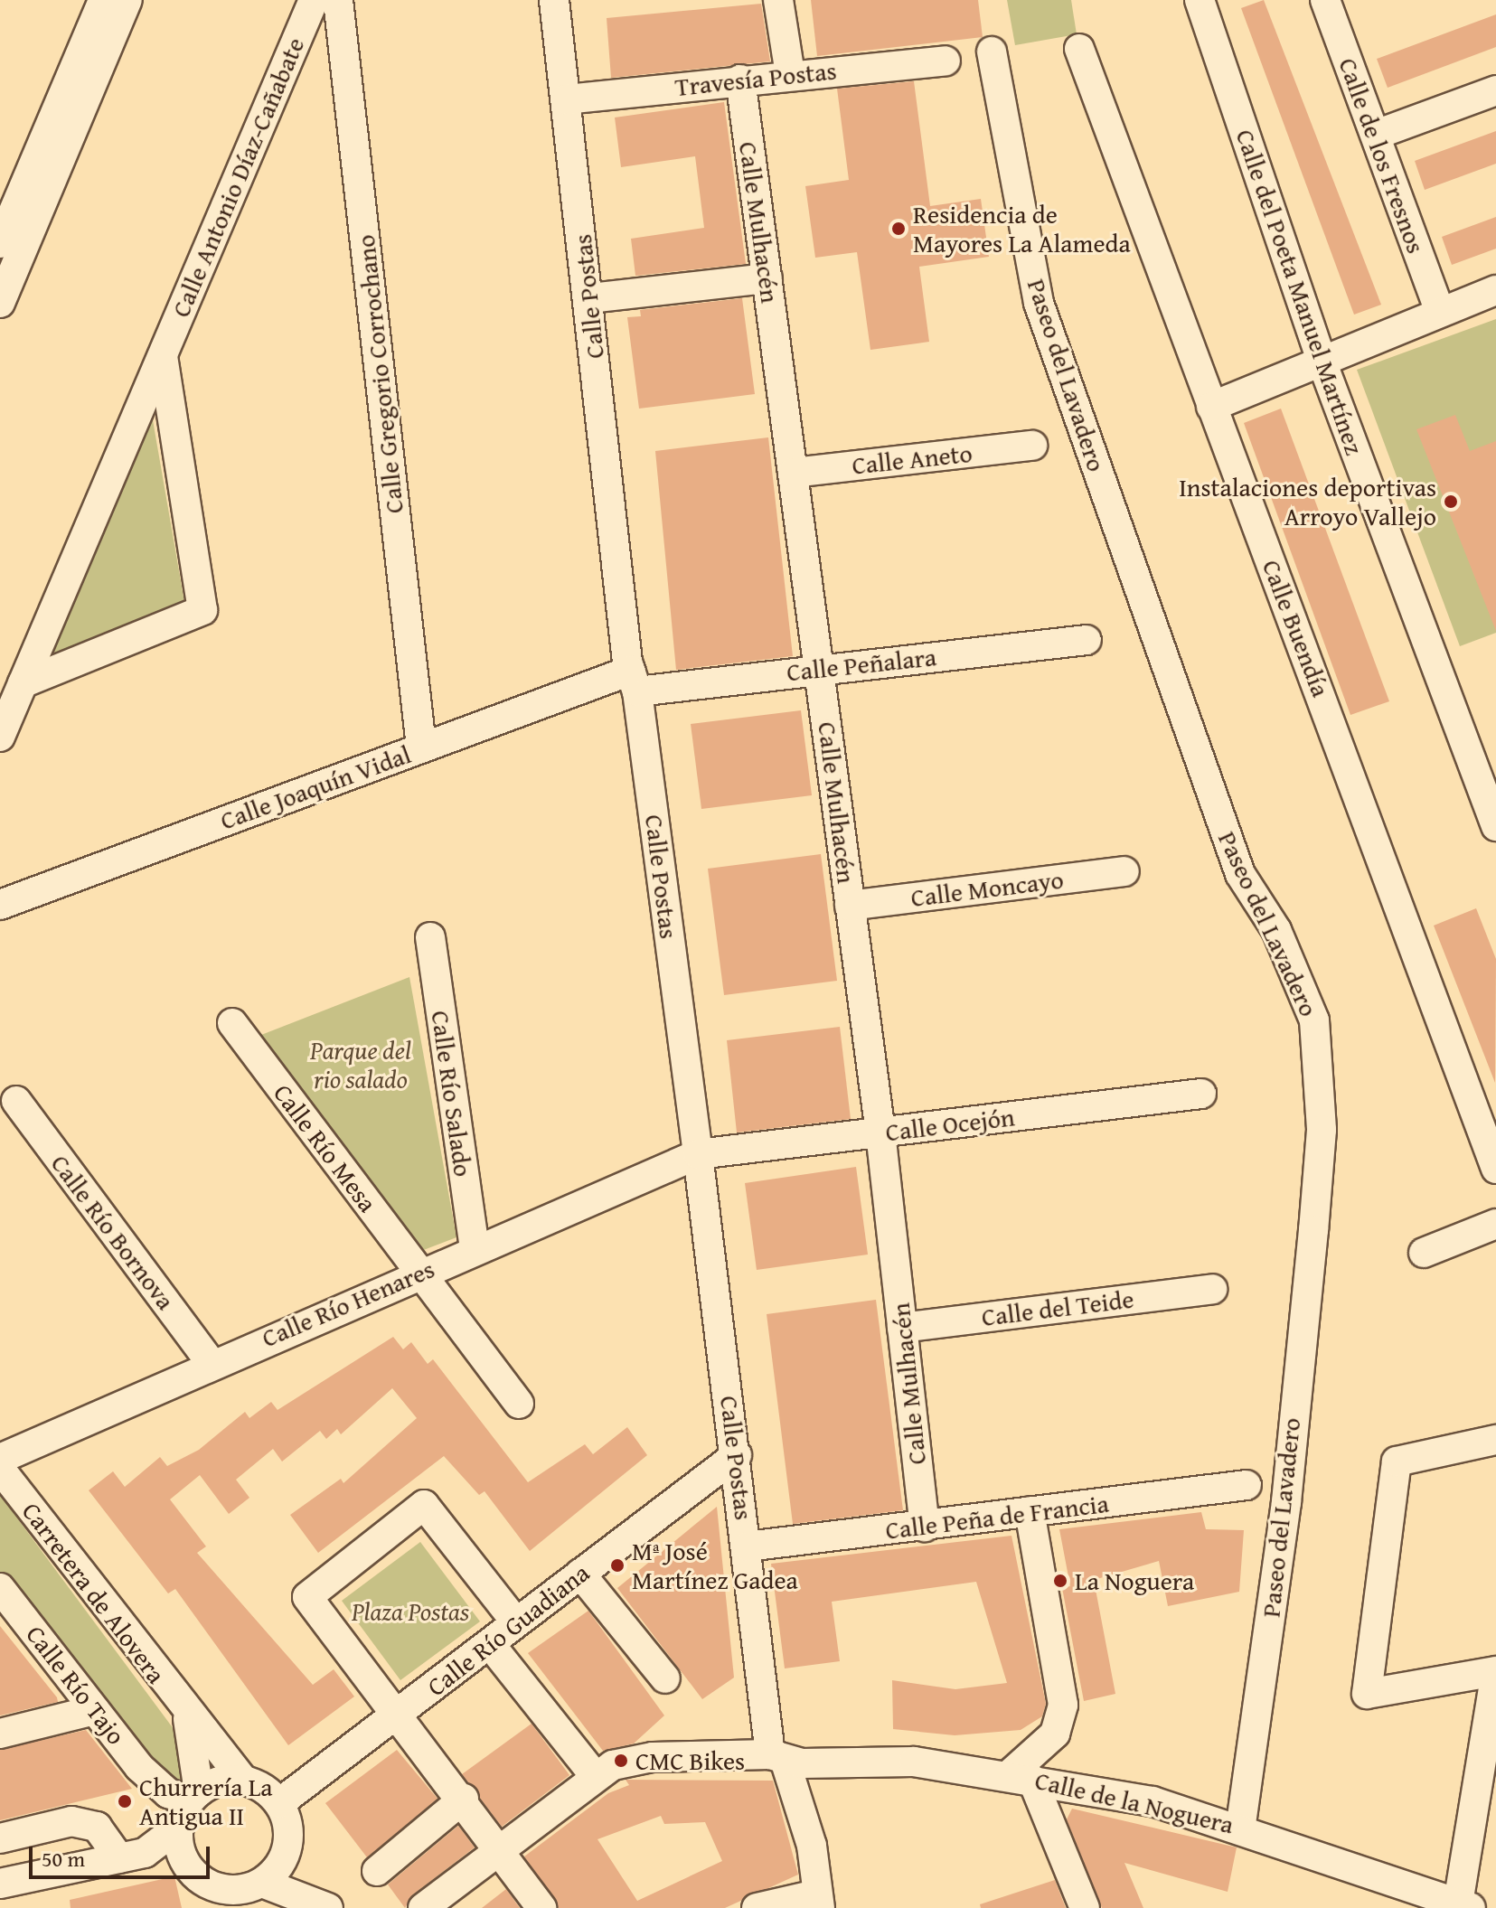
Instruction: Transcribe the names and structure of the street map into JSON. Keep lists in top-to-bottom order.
{
  "streets": {
    "street": [
      "Travesía Postas",
      "Calle de los Fresnos",
      "Calle Antonio Díaz-Cañabate",
      "Calle Mulhacén",
      "Calle del Poeta Manuel Martínez",
      "Calle Postas",
      "Calle Gregorio Corrochano",
      "Paseo del Lavadero",
      "Calle Aneto",
      "Calle Buendía",
      "Calle Peñalara",
      "Calle Joaquín Vidal",
      "Calle Moncayo",
      "Calle Río Salado",
      "Calle Ocejón",
      "Calle Río Mesa",
      "Calle Río Bornova",
      "Calle Río Henares",
      "Calle del Teide",
      "Calle Peña de Francia",
      "Carretera de Alovera",
      "Calle Río Guadiana",
      "Calle Río Tajo",
      "Calle de la Noguera"
    ]
  },
  "crossings": [
    ["Travesía Postas", "Calle Mulhacén"],
    ["Travesía Postas", "Calle Postas"],
    ["Calle Mulhacén", "Calle Aneto"],
    ["Calle Mulhacén", "Calle Peñalara"],
    ["Calle Mulhacén", "Calle Moncayo"],
    ["Calle Mulhacén", "Calle Ocejón"],
    ["Calle Mulhacén", "Calle del Teide"],
    ["Calle Mulhacén", "Calle Peña de Francia"],
    ["Calle Postas", "Calle Peñalara"],
    ["Calle Postas", "Calle Joaquín Vidal"],
    ["Calle Postas", "Calle Ocejón"],
    ["Calle Postas", "Calle Río Henares"],
    ["Calle Postas", "Calle Peña de Francia"],
    ["Calle Postas", "Calle Río Guadiana"],
    ["Calle Postas", "Calle de la Noguera"],
    ["Calle Gregorio Corrochano", "Calle Joaquín Vidal"],
    ["Paseo del Lavadero", "Calle de la Noguera"],
    ["Calle Peñalara", "Calle Joaquín Vidal"],
    ["Calle Río Salado", "Calle Río Henares"],
    ["Calle Ocejón", "Calle Río Henares"],
    ["Calle Río Mesa", "Calle Río Henares"],
    ["Calle Río Bornova", "Calle Río Henares"],
    ["Carretera de Alovera", "Calle Río Guadiana"],
    ["Carretera de Alovera", "Calle Río Tajo"],
    ["Calle Río Guadiana", "Calle Río Tajo"]
  ],
  "parks": ["Parque del rio salado", "Plaza Postas"],
  "places": [
    "Residencia de Mayores La Alameda",
    "Instalaciones deportivas Arroyo Vallejo",
    "Mª José Martínez Gadea",
    "La Noguera",
    "CMC Bikes",
    "Churrería La Antigua II"
  ],
  "scale_bar": "50 m"
}
